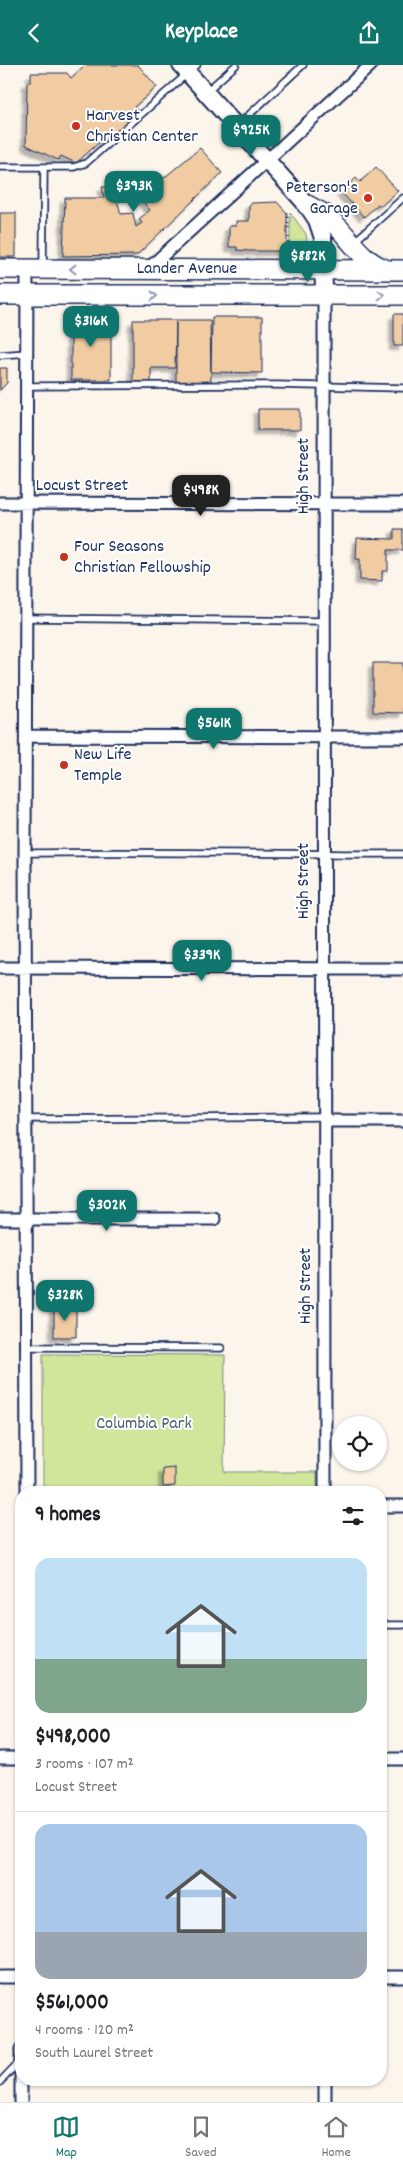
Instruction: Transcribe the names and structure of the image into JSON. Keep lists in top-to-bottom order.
{
  "streets": {
    "main road": ["Lander Avenue"],
    "street": ["High Street", "Locust Street"]
  },
  "crossings": [
    ["Lander Avenue", "High Street"],
    ["High Street", "Locust Street"]
  ],
  "parks": ["Columbia Park"],
  "places": [
    "Harvest Christian Center",
    "Peterson's Garage",
    "Four Seasons Christian Fellowship",
    "New Life Temple"
  ],
  "page": {
    "header": "Keyplace",
    "price": [
      "$925K",
      "$393K",
      "$882K",
      "$316K",
      "$498K",
      "$561K",
      "$339K",
      "$302K",
      "$328K"
    ],
    "heading": "9 homes",
    "list": [
      {
        "name": "$498,000",
        "note": "3 rooms · 107 m² · Locust Street"
      },
      {
        "name": "$561,000",
        "note": "4 rooms · 120 m² · South Laurel Street"
      }
    ],
    "tabs": ["Map", "Saved", "Home"]
  }
}
